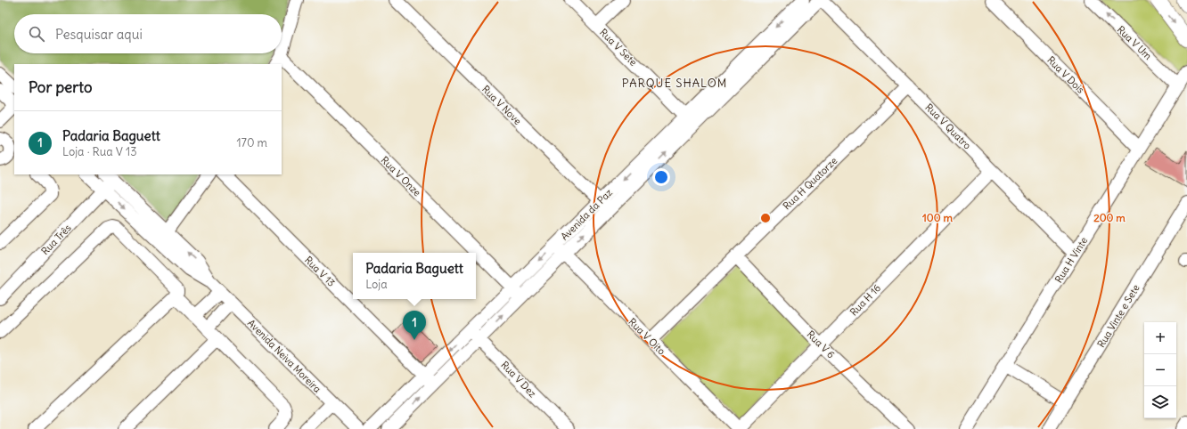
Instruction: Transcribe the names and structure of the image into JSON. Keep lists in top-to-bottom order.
{
  "streets": {
    "street": [
      "Rua V Um",
      "Rua V Sete",
      "Rua V Dois",
      "Rua V Nove",
      "Rua V Quatro",
      "Rua V Onze",
      "Rua H Quatorze",
      "Avenida da Paz",
      "Rua Três",
      "Rua H Vinte",
      "Rua V 13",
      "Rua H 16",
      "Rua Vinte e Sete",
      "Rua V Oito",
      "Rua V 6",
      "Avenida Neiva Moreira",
      "Rua V Dez"
    ]
  },
  "crossings": [
    ["Rua V Um", "Rua H Vinte"],
    ["Rua V Sete", "Avenida da Paz"],
    ["Rua V Dois", "Rua H Vinte"],
    ["Rua V Nove", "Avenida da Paz"],
    ["Rua V Quatro", "Rua H Quatorze"],
    ["Rua V Quatro", "Avenida da Paz"],
    ["Rua V Quatro", "Rua H Vinte"],
    ["Rua V Quatro", "Rua H 16"],
    ["Rua V Onze", "Avenida da Paz"],
    ["Rua H Quatorze", "Rua V Oito"],
    ["Rua H Quatorze", "Rua V 6"],
    ["Avenida da Paz", "Rua V 13"],
    ["Avenida da Paz", "Rua V Oito"],
    ["Avenida da Paz", "Rua V Dez"],
    ["Rua Três", "Avenida Neiva Moreira"],
    ["Rua H 16", "Rua V Oito"],
    ["Rua H 16", "Rua V 6"]
  ],
  "one_way": ["Rua V Um"],
  "districts": ["PARQUE SHALOM"],
  "page": {
    "search": "Pesquisar aqui",
    "heading": "Por perto",
    "list": [
      {
        "mark": "1",
        "name": "Padaria Baguett",
        "note": "Loja · Rua V 13",
        "value": "170 m"
      }
    ],
    "popup": ["Padaria Baguett", "Loja"],
    "pins": "1",
    "map_buttons": ["+", "−"]
  },
  "rings": ["100 m", "200 m"]
}
